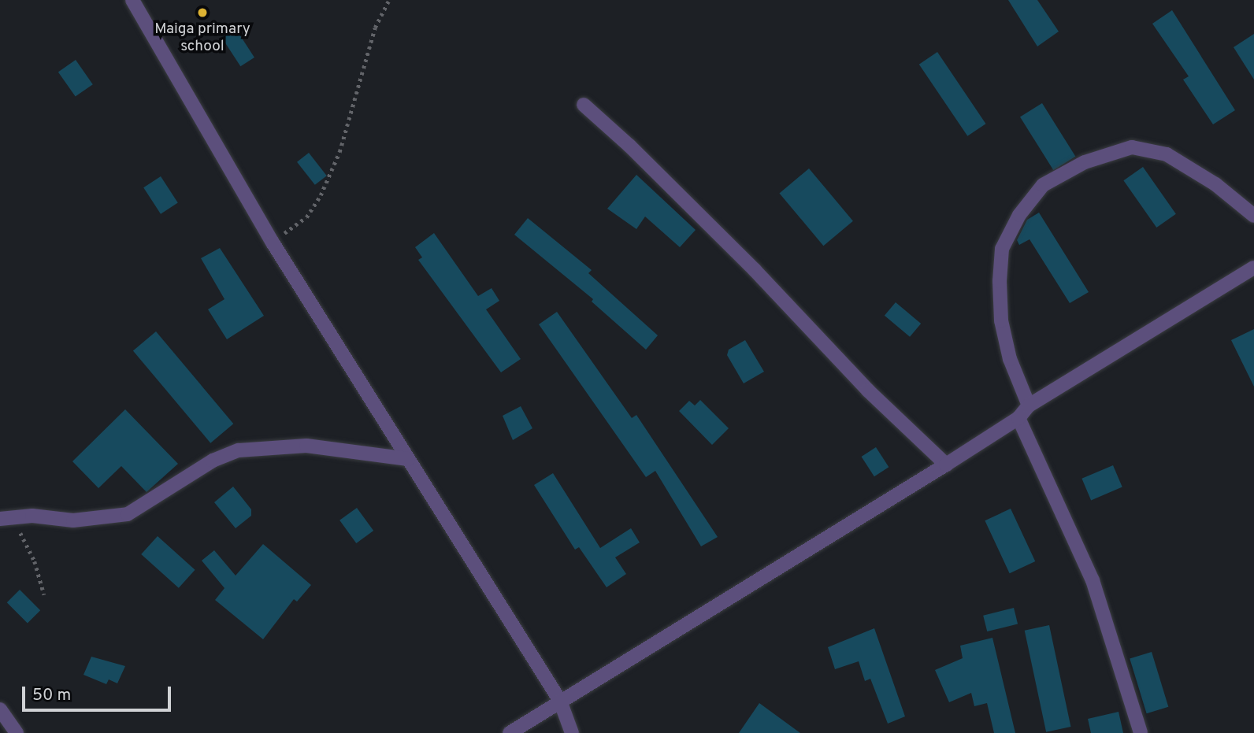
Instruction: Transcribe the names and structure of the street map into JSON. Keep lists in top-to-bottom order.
{
  "places": ["Maiga primary school"],
  "scale_bar": "50 m"
}
